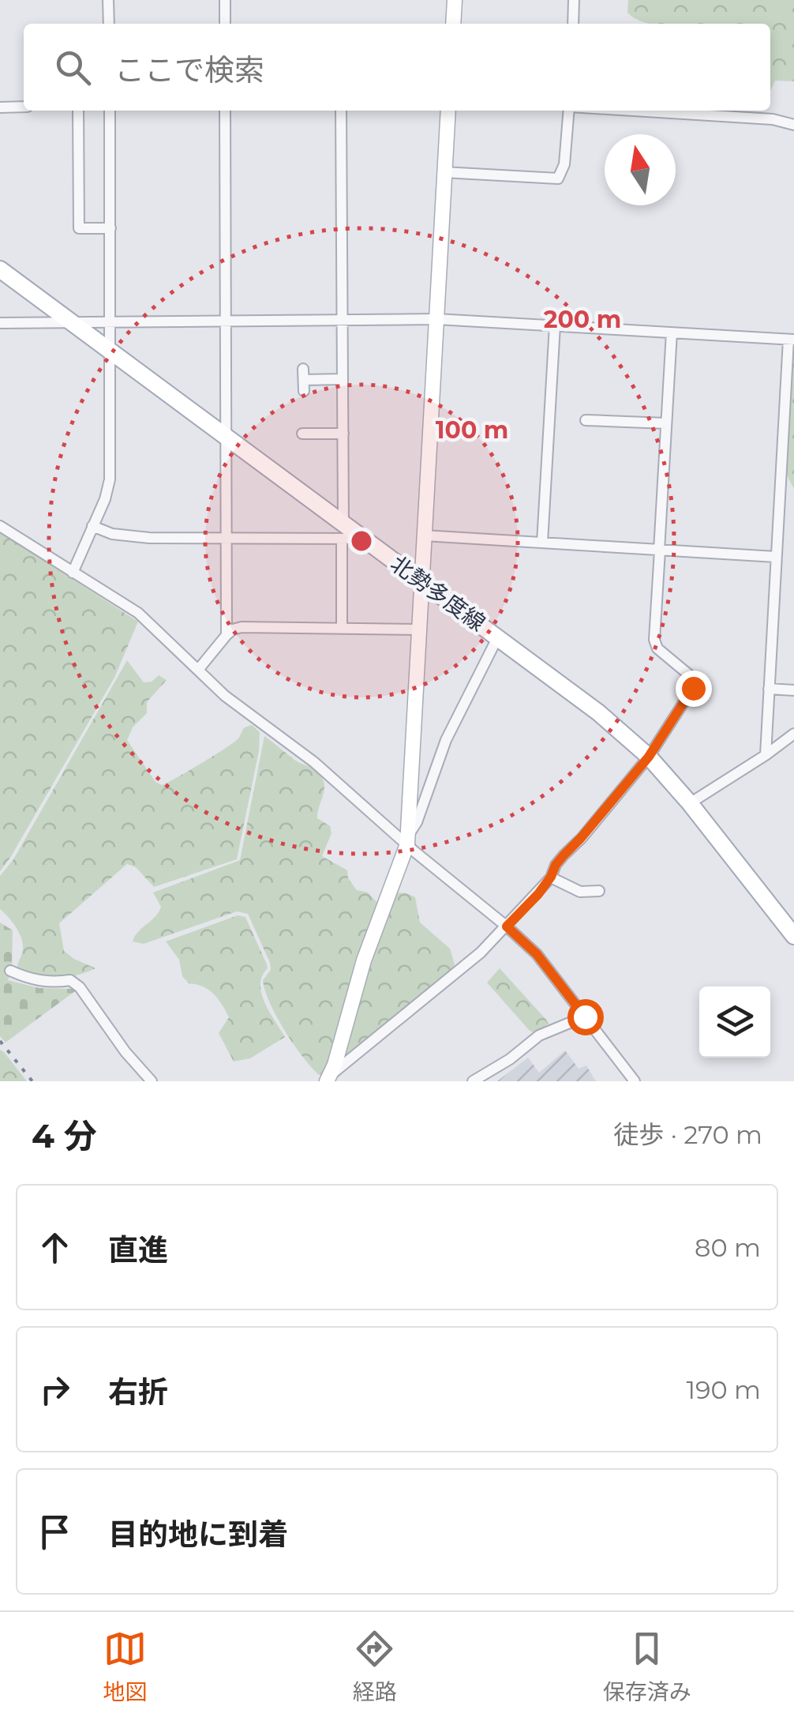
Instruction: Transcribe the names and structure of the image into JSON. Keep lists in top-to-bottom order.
{
  "streets": {
    "main road": ["北勢多度線"]
  },
  "north": "top",
  "page": {
    "search": "ここで検索",
    "heading": ["4 分", "徒歩 · 270 m"],
    "list": [
      ["直進", "80 m"],
      ["右折", "190 m"],
      "目的地に到着"
    ],
    "nav": ["地図", "経路", "保存済み"]
  },
  "rings": ["200 m", "100 m"]
}
